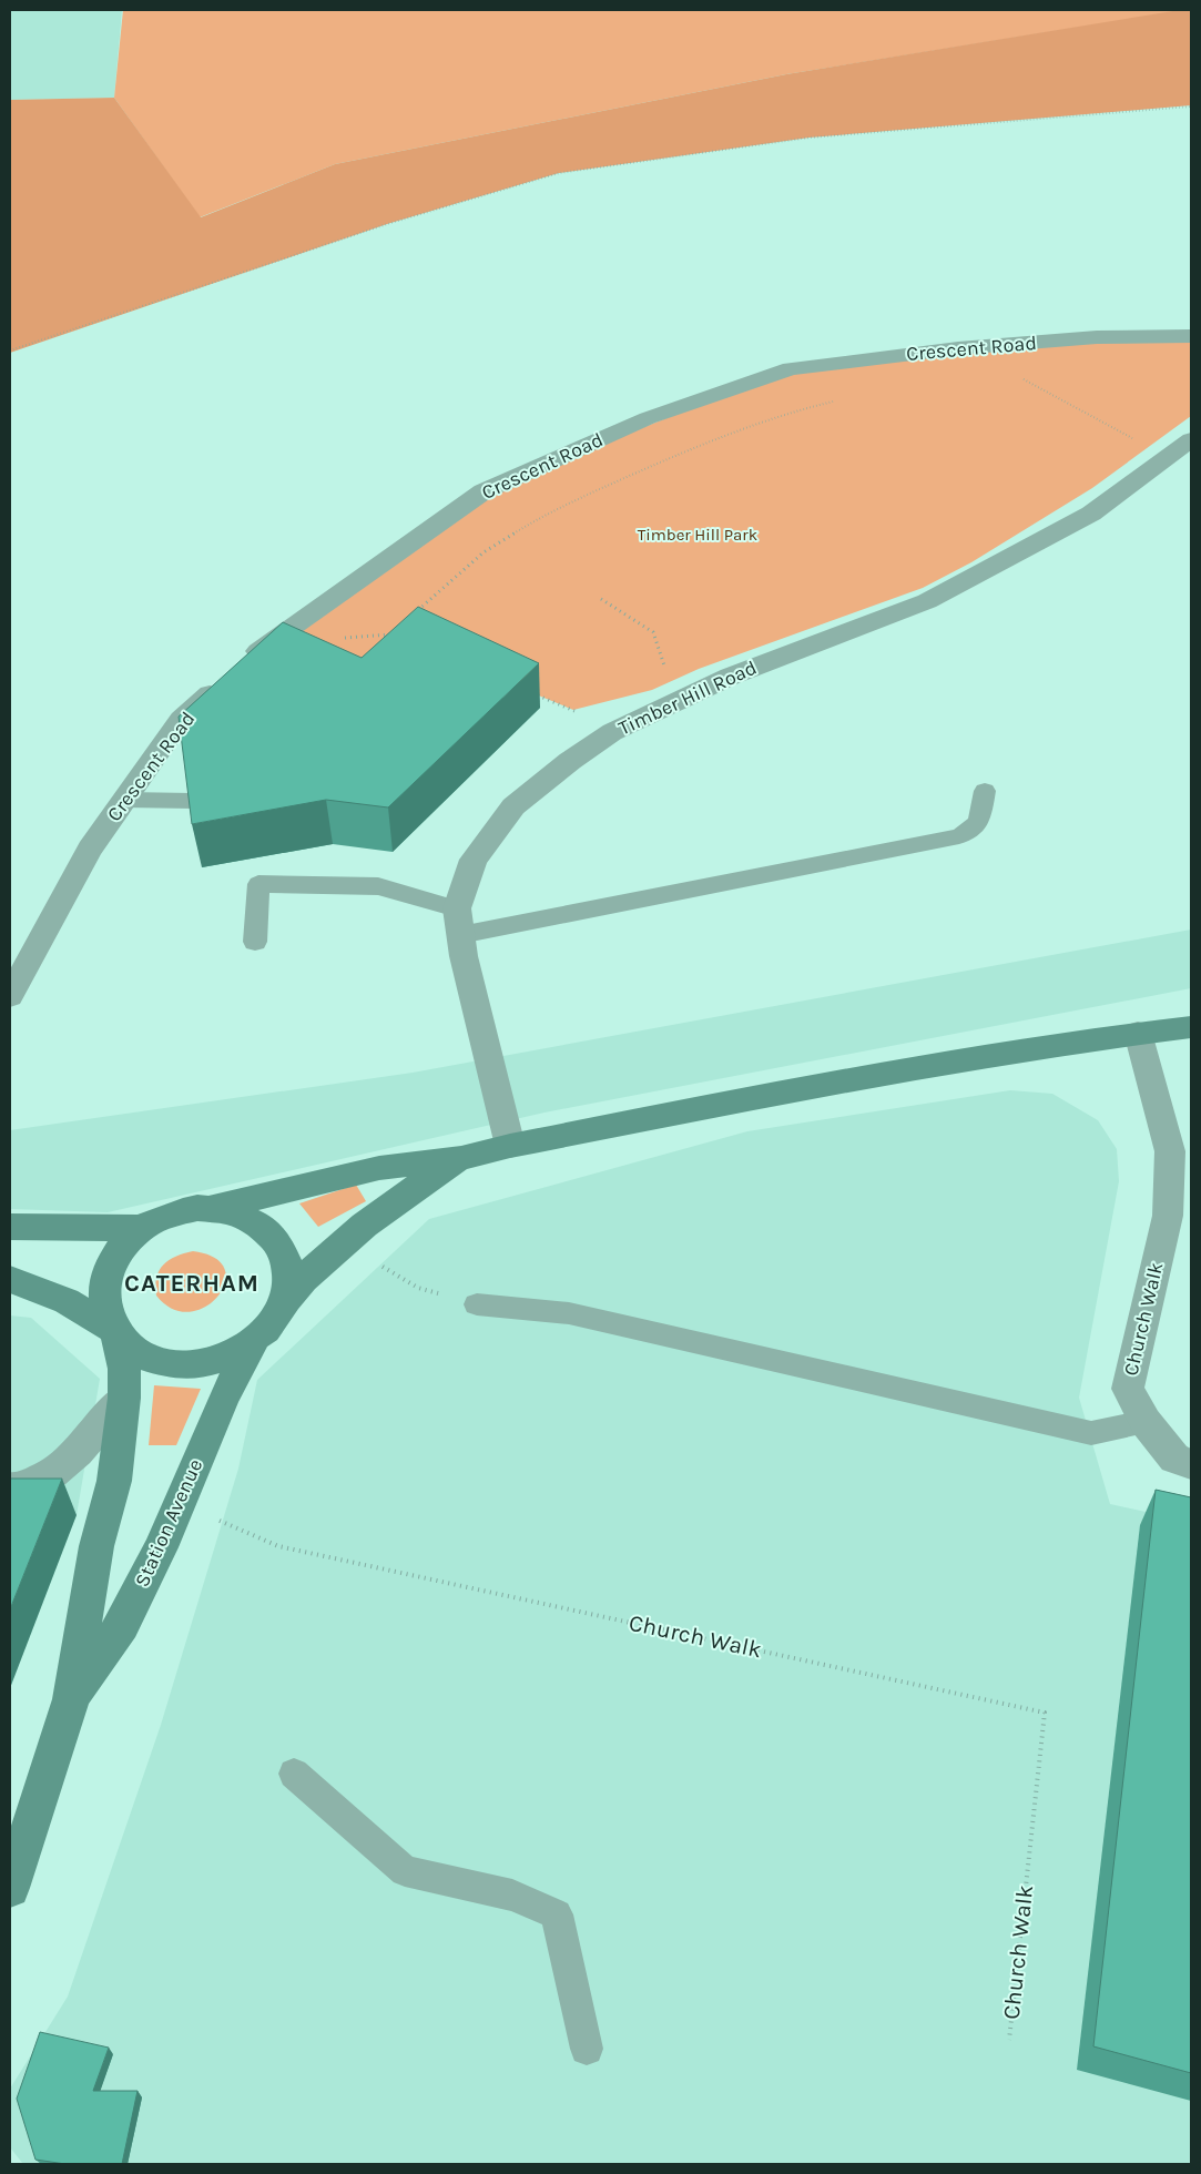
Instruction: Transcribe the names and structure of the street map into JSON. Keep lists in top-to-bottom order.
{
  "streets": {
    "main road": ["Station Avenue"],
    "street": ["Crescent Road", "Timber Hill Road", "Church Walk"]
  },
  "crossings": [
    ["Church Walk", "Station Avenue"]
  ],
  "districts": ["CATERHAM"],
  "parks": ["Timber Hill Park"]
}
